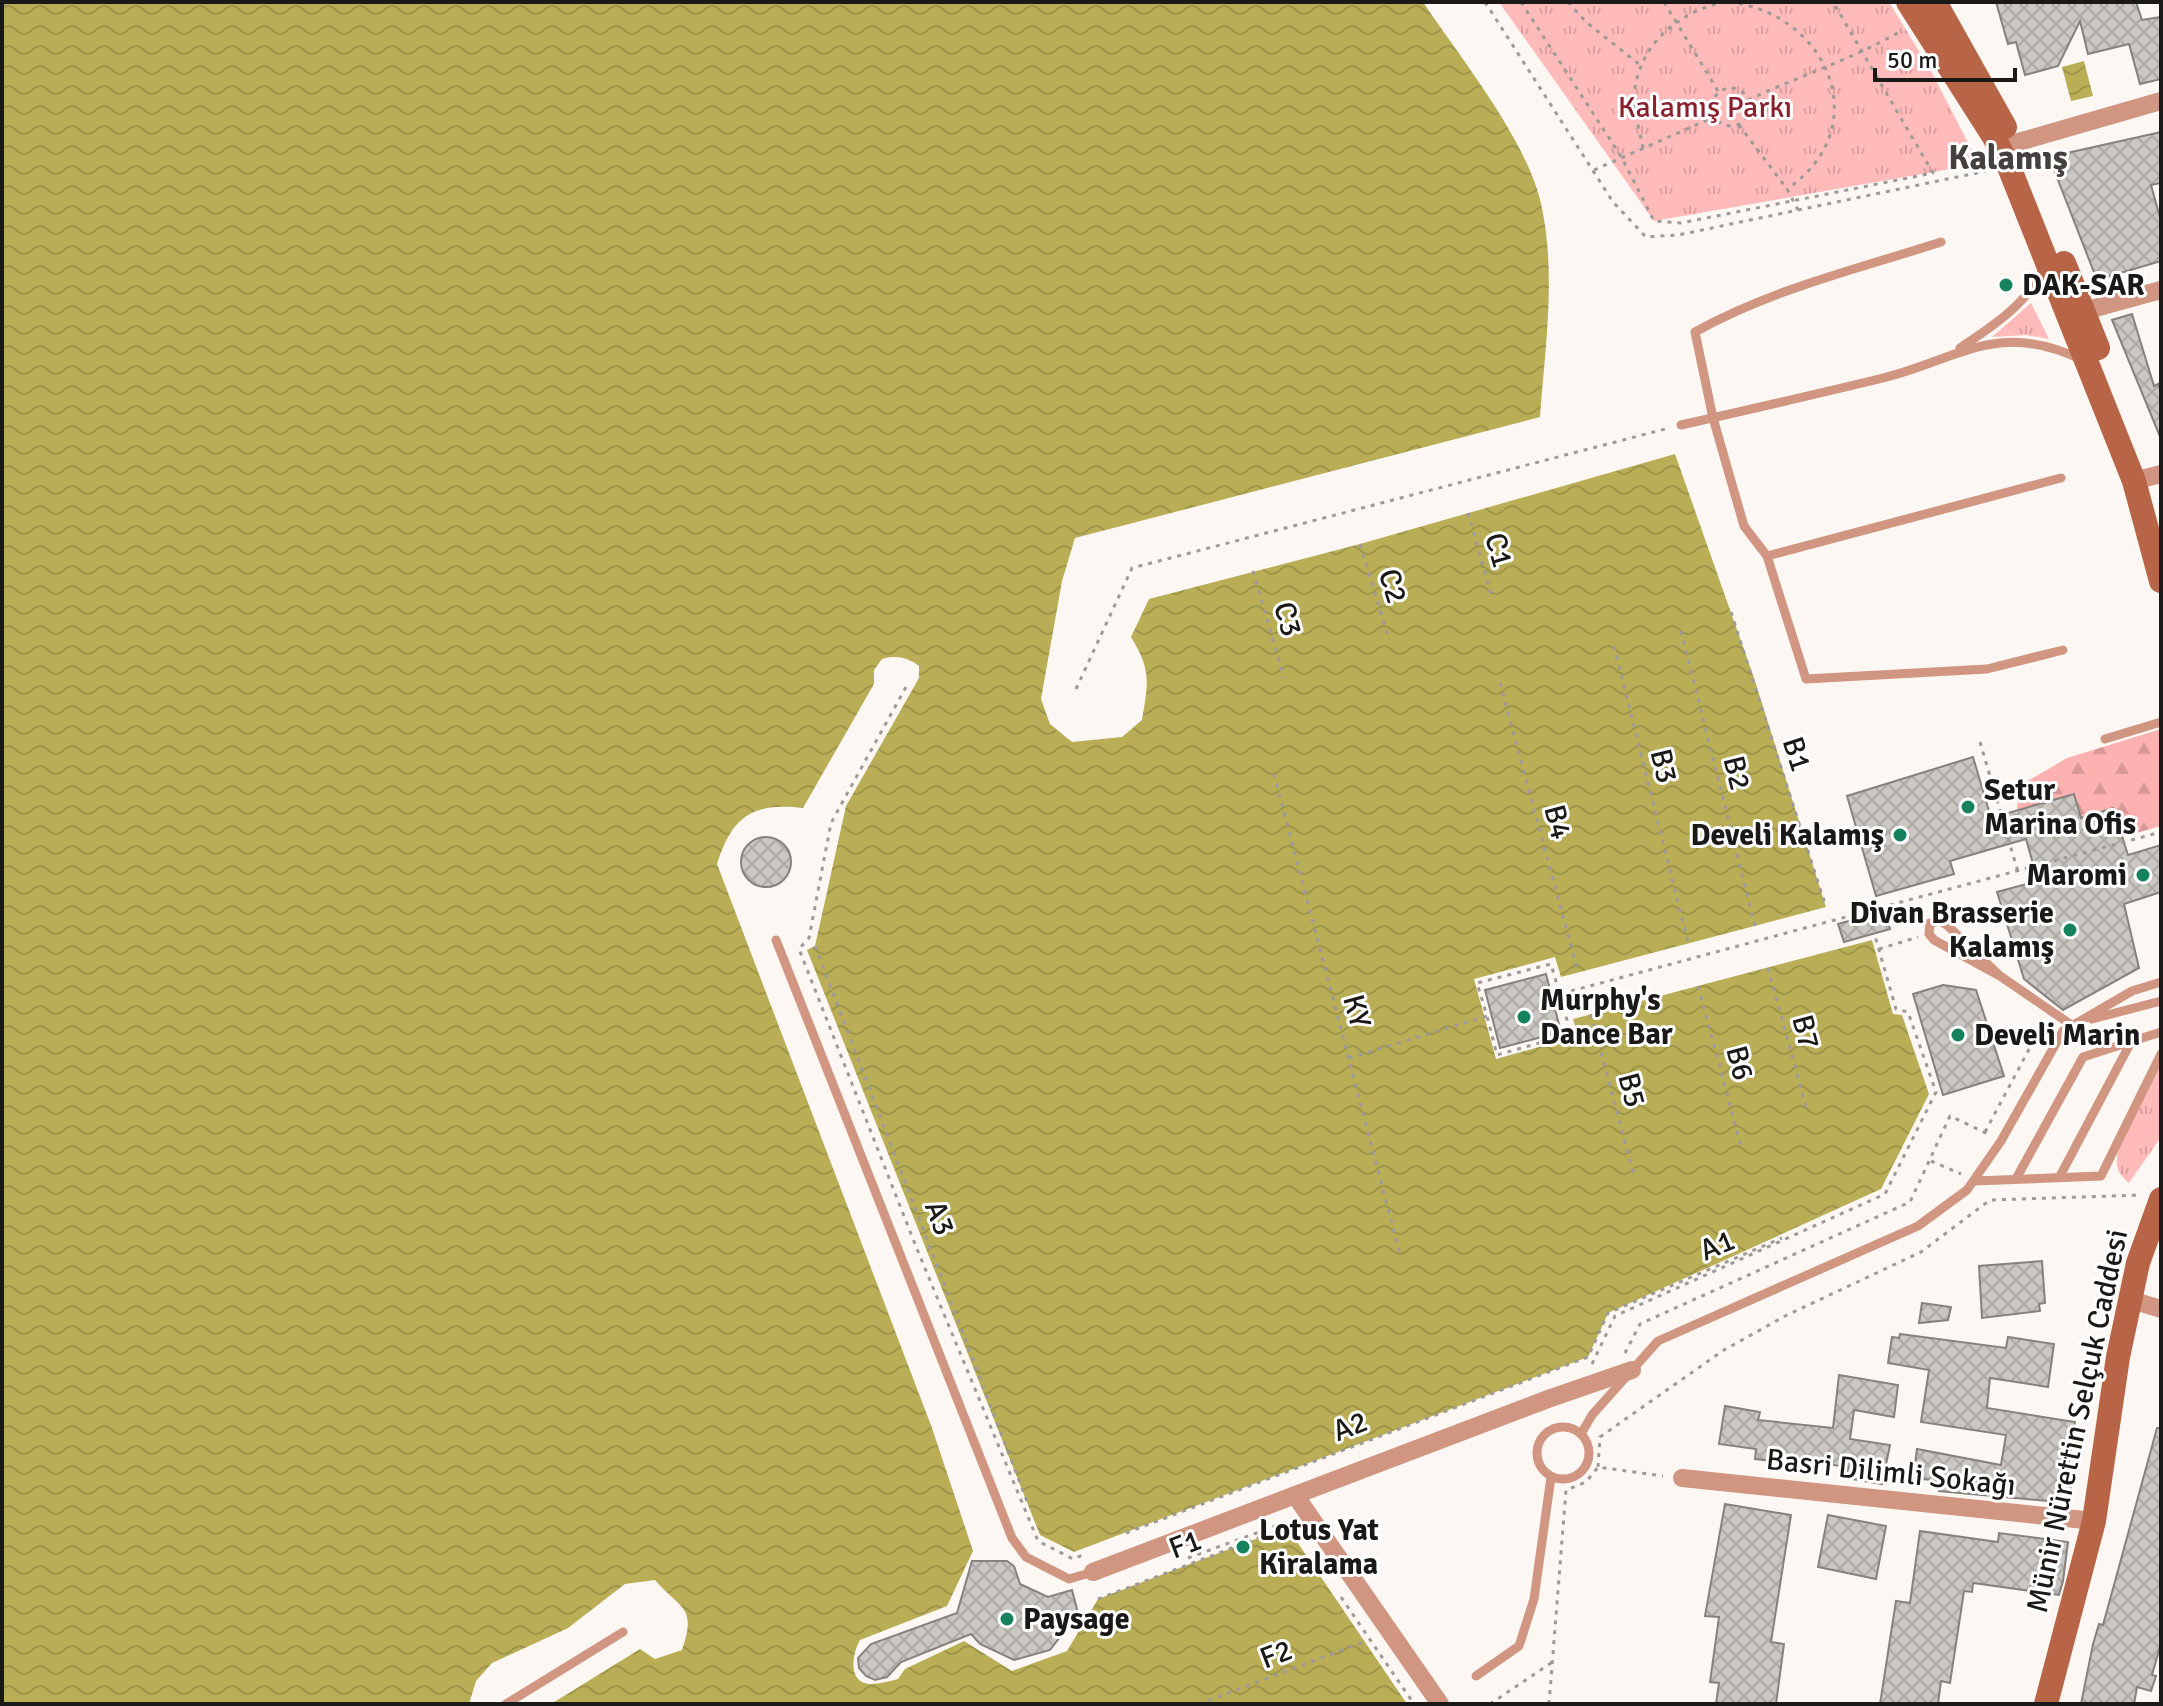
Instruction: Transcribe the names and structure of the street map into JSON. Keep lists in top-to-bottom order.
{
  "streets": {
    "street": ["Münir Nürettin Selçuk Caddesi", "Basri Dilimli Sokağı"],
    "path": [
      "C1",
      "C2",
      "C3",
      "B1",
      "B3",
      "B2",
      "B4",
      "KY",
      "B7",
      "B6",
      "B5",
      "A3",
      "A1",
      "A2",
      "F1",
      "F2"
    ]
  },
  "crossings": [
    ["A1", "A2"],
    ["Münir Nürettin Selçuk Caddesi", "Basri Dilimli Sokağı"]
  ],
  "districts": ["Kalamış"],
  "parks": ["Kalamış Parkı"],
  "places": [
    "DAK-SAR",
    "Setur Marina Ofis",
    "Develi Kalamış",
    "Maromi",
    "Divan Brasserie Kalamış",
    "Murphy's Dance Bar",
    "Develi Marin",
    "Lotus Yat Kiralama",
    "Paysage"
  ],
  "scale_bar": "50 m"
}
